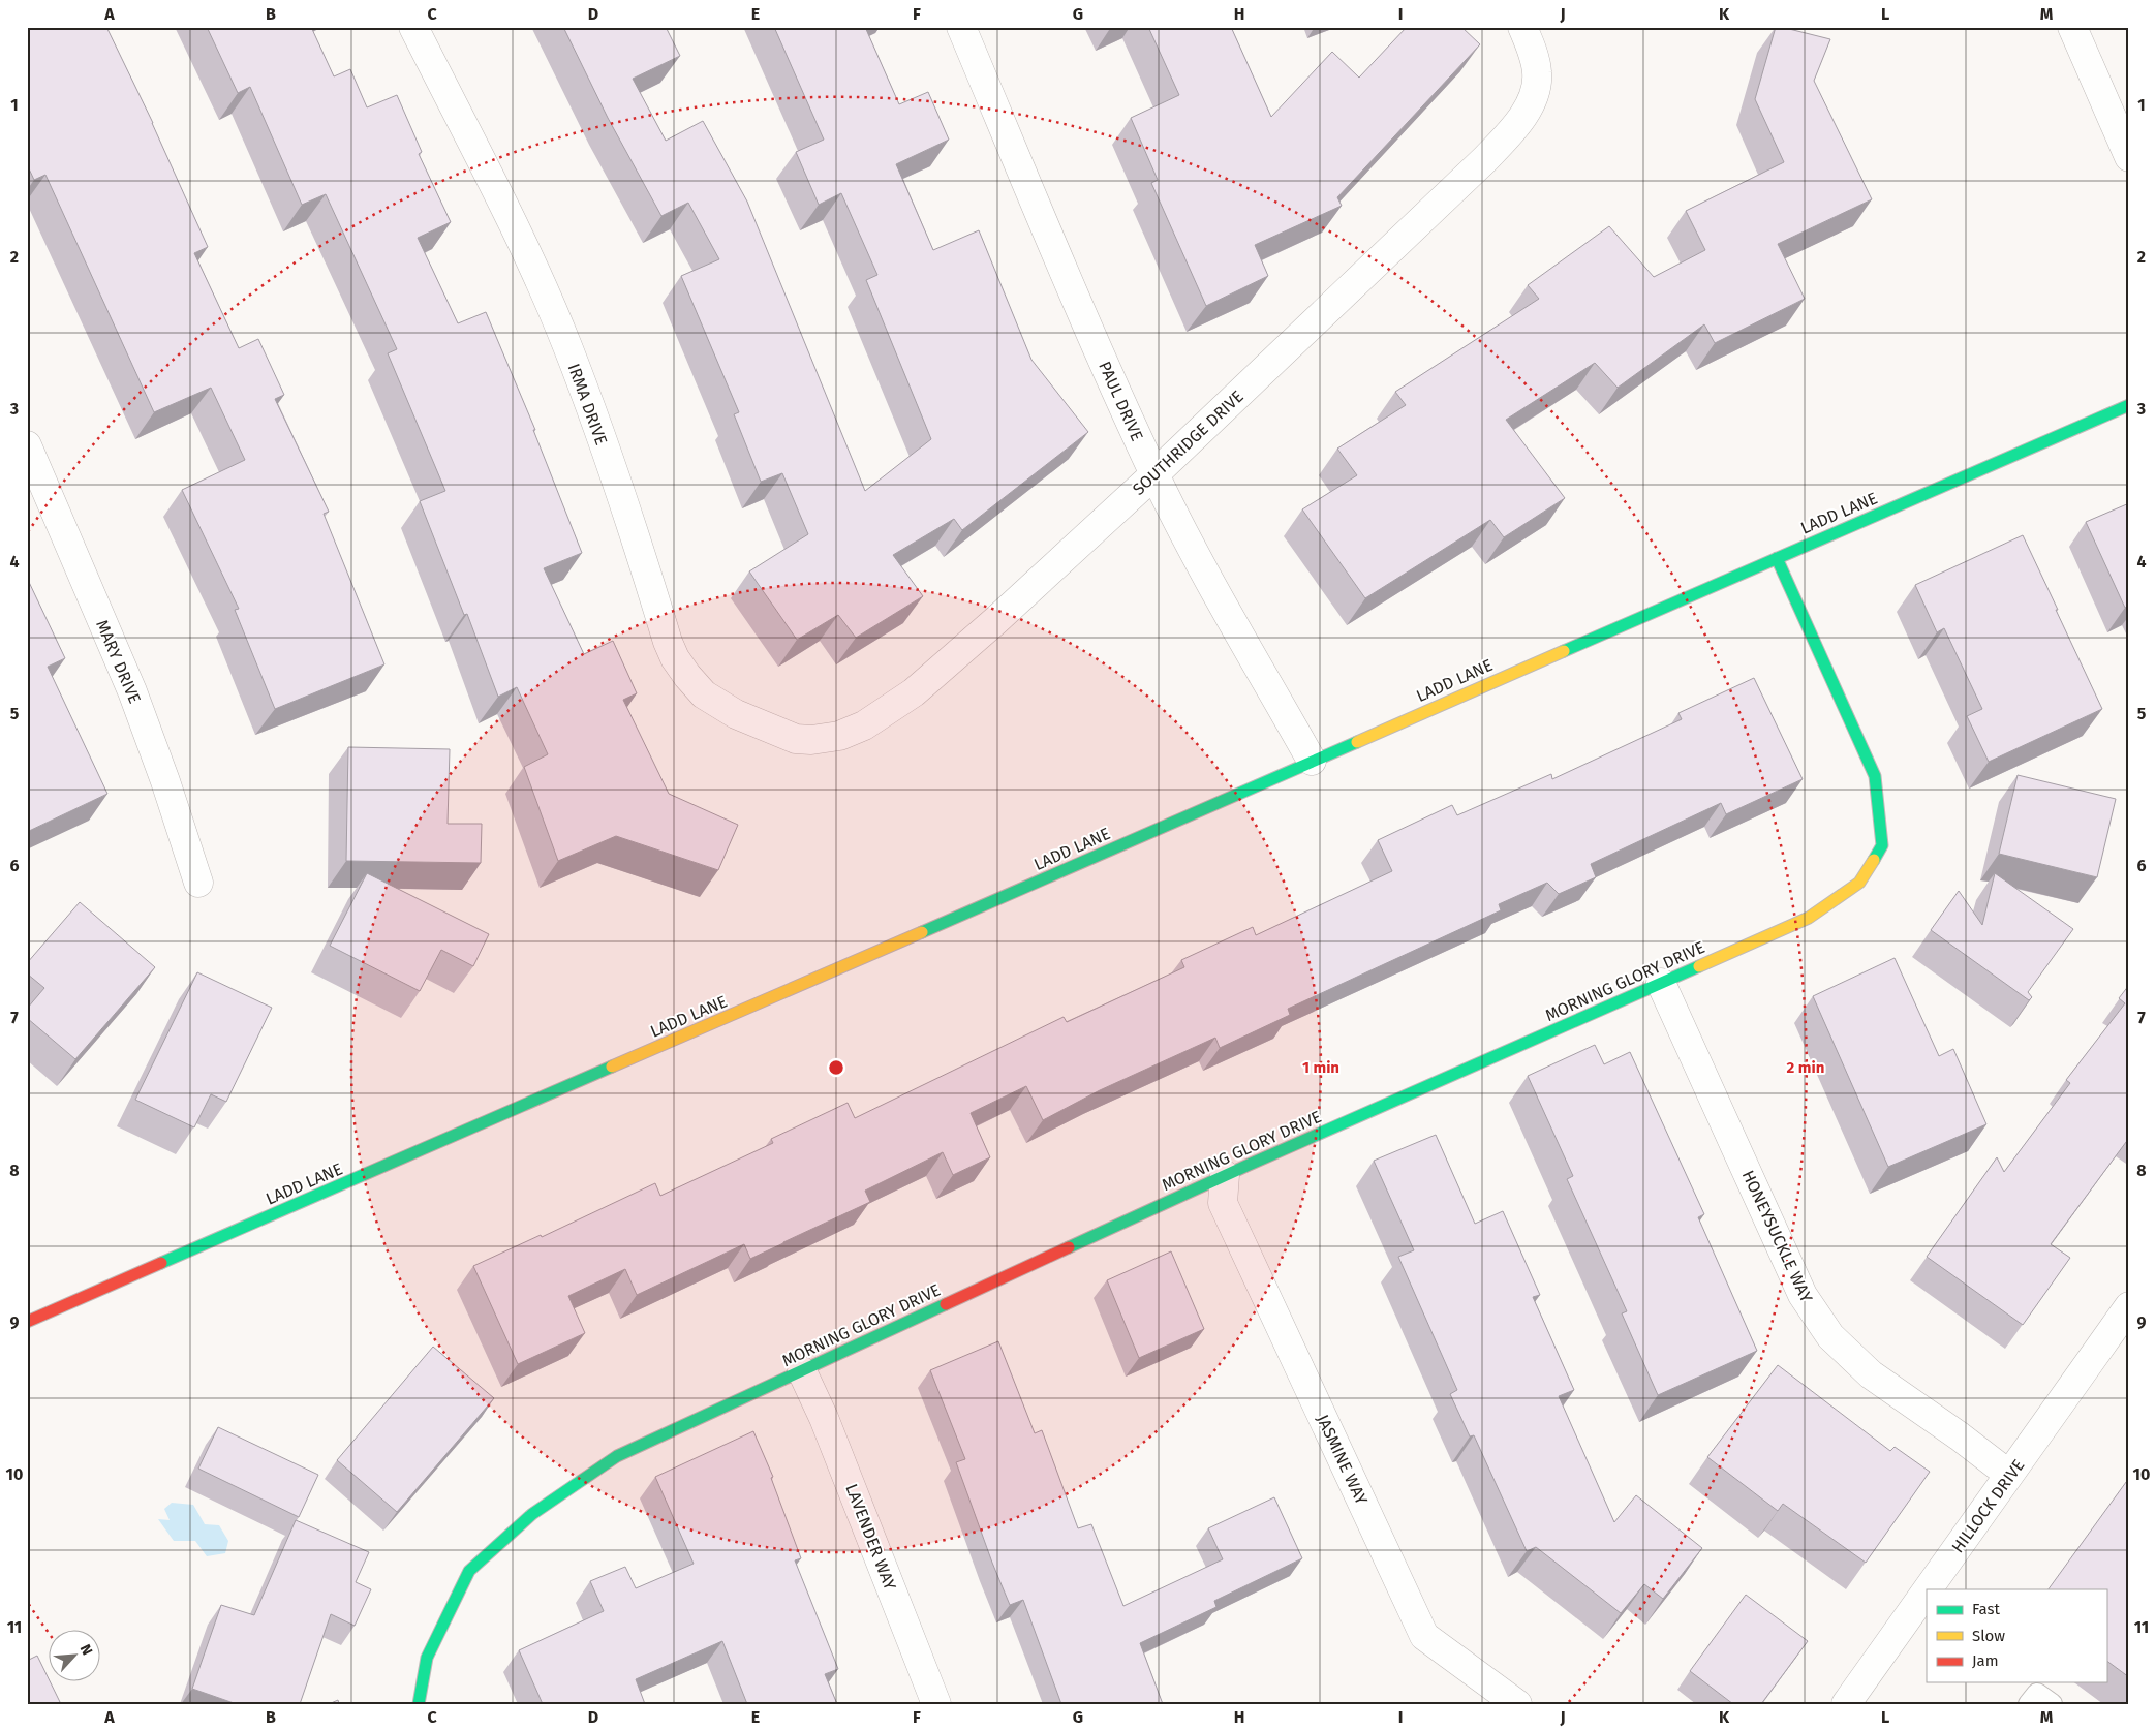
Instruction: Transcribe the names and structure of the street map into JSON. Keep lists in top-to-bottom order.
{
  "streets": {
    "street": [
      "PAUL DRIVE",
      "IRMA DRIVE",
      "SOUTHRIDGE DRIVE",
      "LADD LANE",
      "MARY DRIVE",
      "MORNING GLORY DRIVE",
      "HONEYSUCKLE WAY",
      "JASMINE WAY",
      "HILLOCK DRIVE",
      "LAVENDER WAY"
    ]
  },
  "crossings": [
    ["PAUL DRIVE", "SOUTHRIDGE DRIVE"],
    ["PAUL DRIVE", "LADD LANE"],
    ["IRMA DRIVE", "SOUTHRIDGE DRIVE"],
    ["LADD LANE", "MORNING GLORY DRIVE"],
    ["MORNING GLORY DRIVE", "HONEYSUCKLE WAY"],
    ["MORNING GLORY DRIVE", "JASMINE WAY"],
    ["MORNING GLORY DRIVE", "LAVENDER WAY"],
    ["HONEYSUCKLE WAY", "HILLOCK DRIVE"]
  ],
  "legend": ["Fast", "Slow", "Jam"],
  "north": "top right",
  "grid": {
    "columns": [
      "A",
      "B",
      "C",
      "D",
      "E",
      "F",
      "G",
      "H",
      "I",
      "J",
      "K",
      "L",
      "M"
    ],
    "rows": [
      "1",
      "2",
      "3",
      "4",
      "5",
      "6",
      "7",
      "8",
      "9",
      "10",
      "11"
    ]
  },
  "rings": ["1 min", "2 min"]
}
